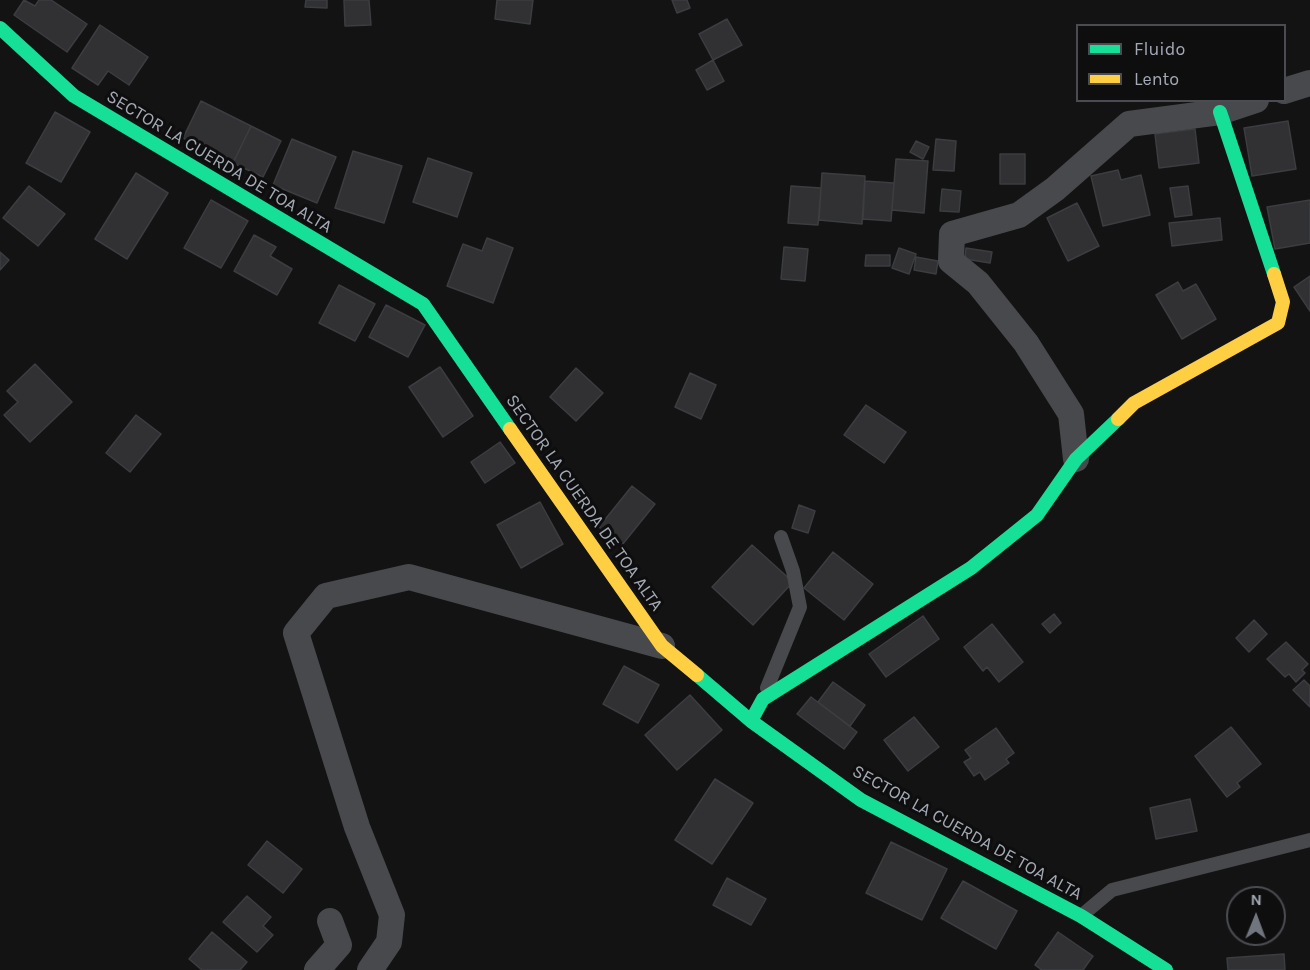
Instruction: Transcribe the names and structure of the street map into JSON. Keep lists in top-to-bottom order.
{
  "streets": {
    "street": ["SECTOR LA CUERDA DE TOA ALTA"]
  },
  "legend": ["Fluido", "Lento"],
  "north": "top"
}
